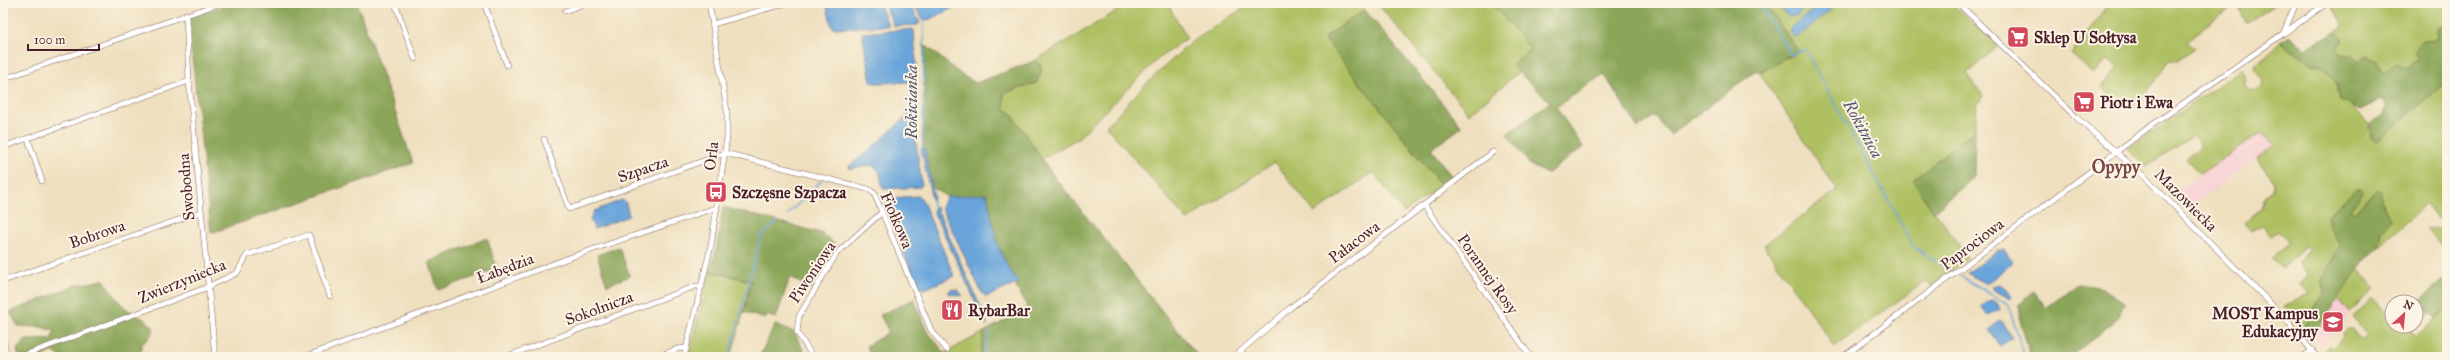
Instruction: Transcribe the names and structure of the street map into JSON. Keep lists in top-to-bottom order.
{
  "streets": {
    "street": [
      "Orla",
      "Szpacza",
      "Swobodna",
      "Mazowiecka",
      "Fiołkowa",
      "Bobrowa",
      "Pałacowa",
      "Paprociowa",
      "Łabędzia",
      "Piwoniowa",
      "Porannej Rosy",
      "Zwierzyniecka",
      "Sokolnicza"
    ]
  },
  "crossings": [
    ["Orla", "Szpacza"],
    ["Orla", "Fiołkowa"],
    ["Orla", "Łabędzia"],
    ["Orla", "Sokolnicza"],
    ["Szpacza", "Fiołkowa"],
    ["Swobodna", "Bobrowa"],
    ["Swobodna", "Zwierzyniecka"],
    ["Mazowiecka", "Paprociowa"],
    ["Fiołkowa", "Piwoniowa"],
    ["Pałacowa", "Porannej Rosy"]
  ],
  "districts": ["Opypy"],
  "water": ["Rokicianka", "Rokitnica"],
  "places": {
    "supermarket": ["Sklep U Sołtysa", "Piotr i Ewa"],
    "bus stop": ["Szczęsne Szpacza"],
    "restaurant": ["RybarBar"],
    "school or university": ["MOST Kampus Edukacyjny"]
  },
  "scale_bar": "100 m",
  "north": "top right"
}
